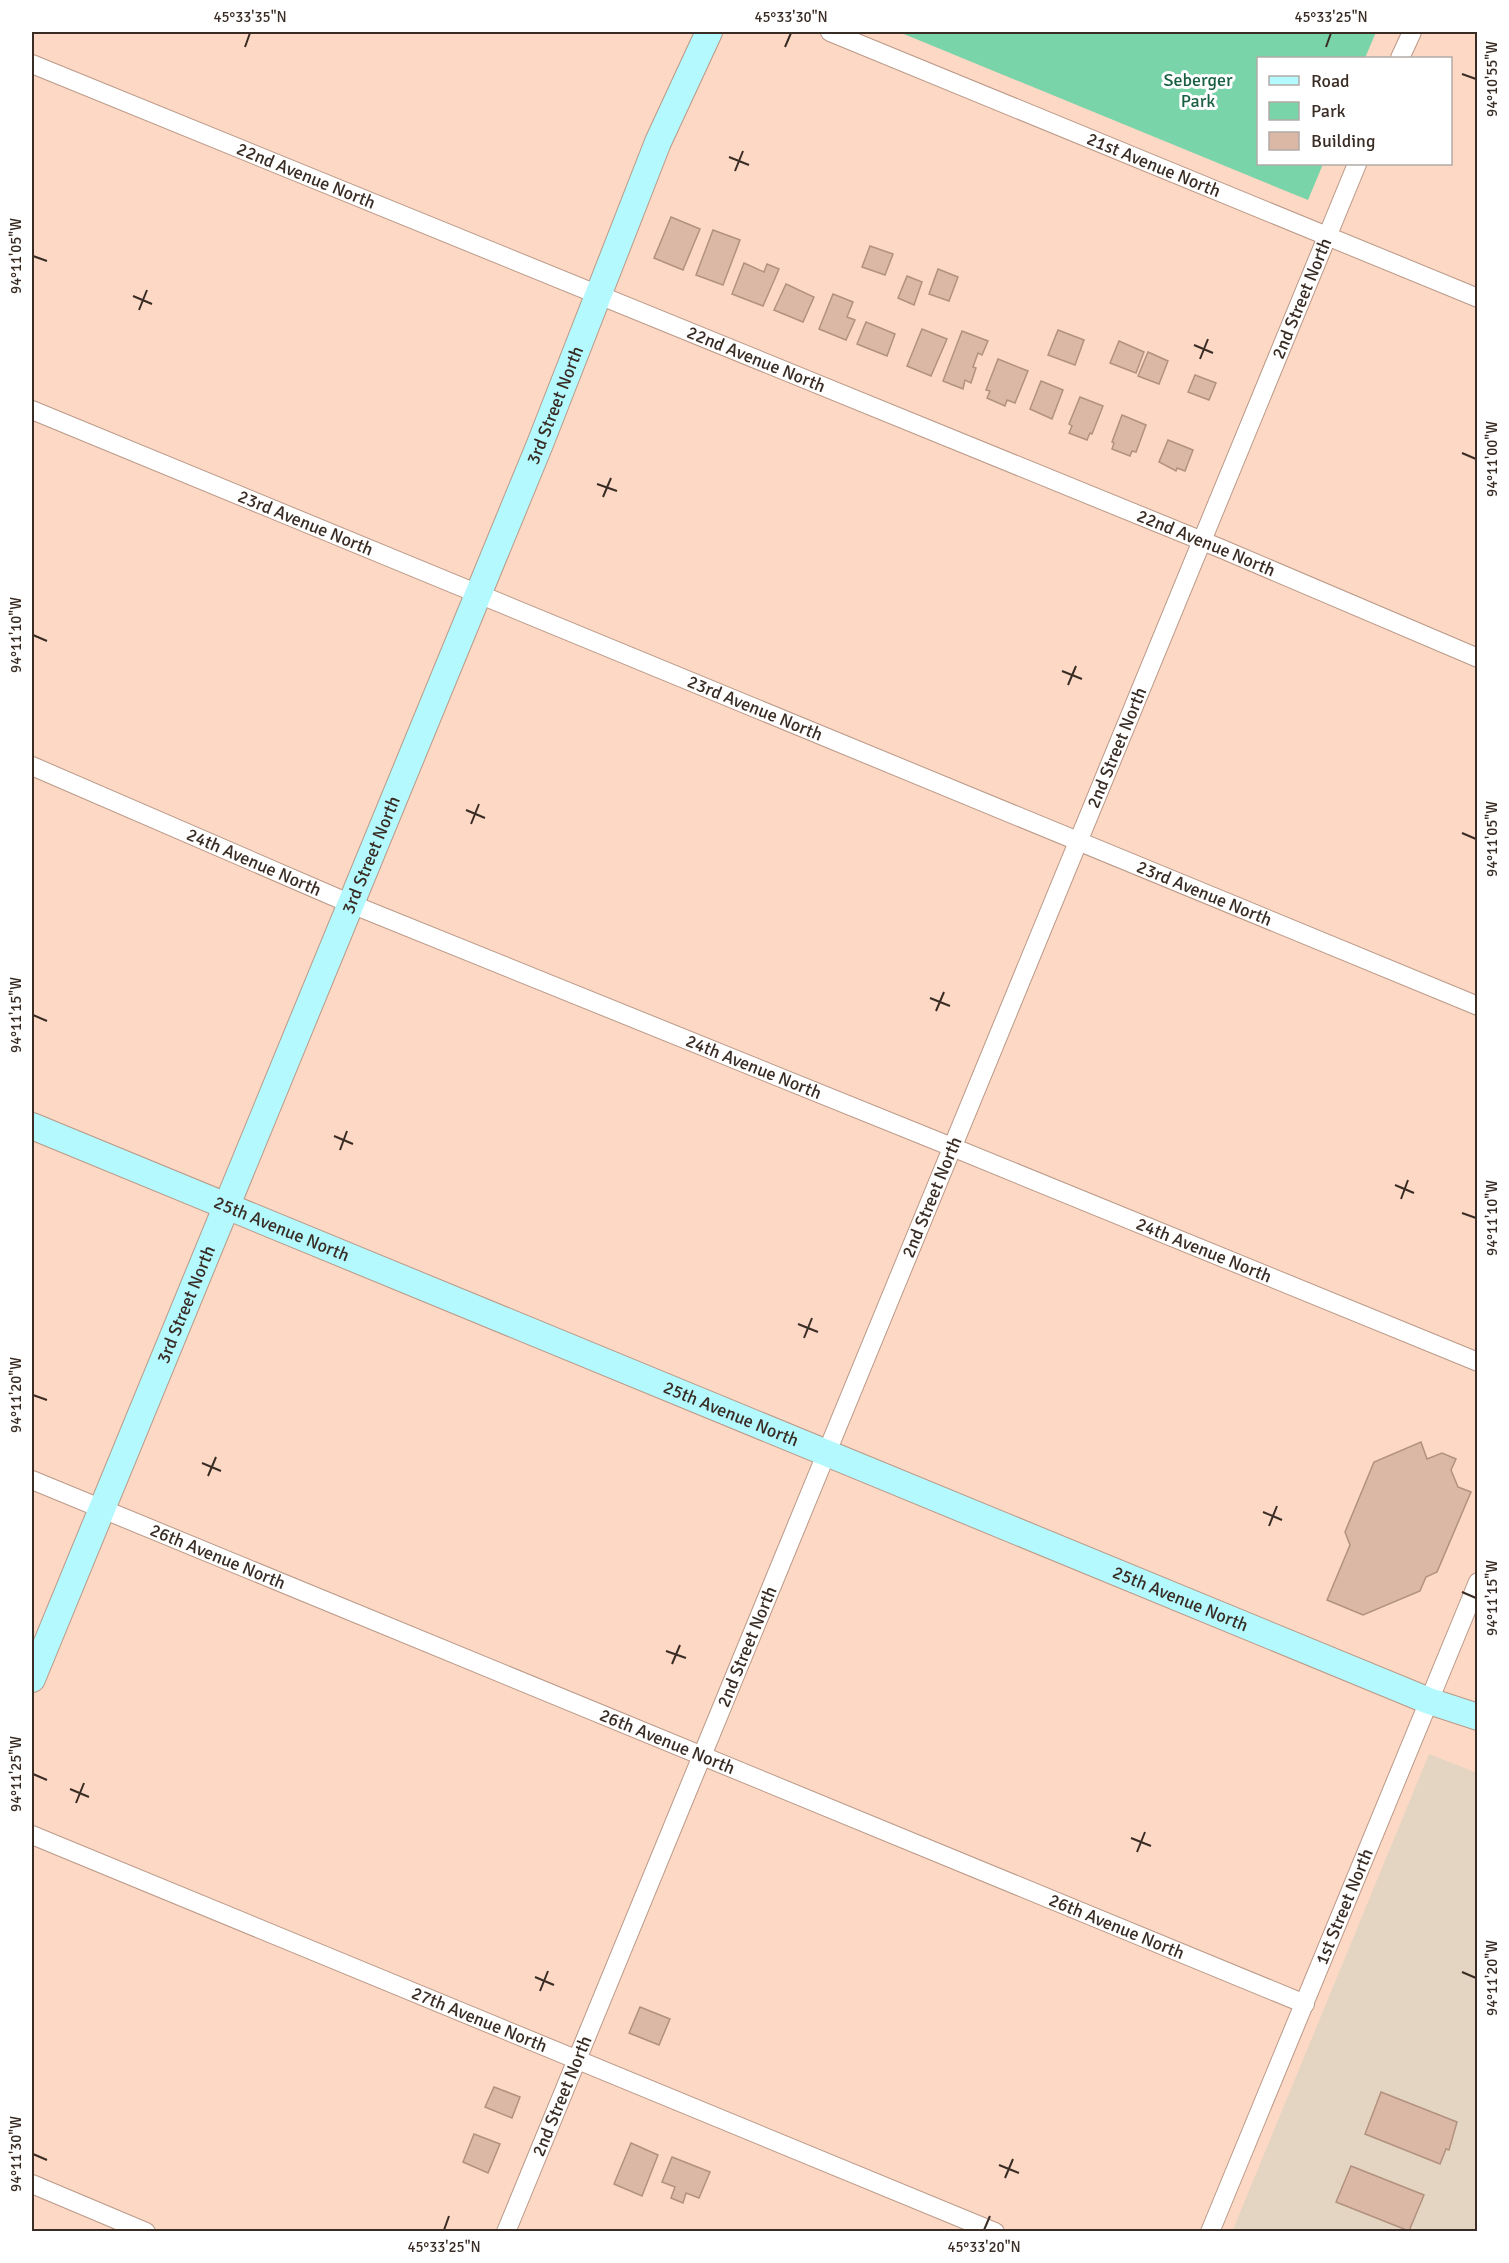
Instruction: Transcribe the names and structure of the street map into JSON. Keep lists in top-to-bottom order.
{
  "streets": {
    "main road": ["3rd Street North", "25th Avenue North"],
    "street": [
      "21st Avenue North",
      "22nd Avenue North",
      "2nd Street North",
      "23rd Avenue North",
      "24th Avenue North",
      "26th Avenue North",
      "1st Street North",
      "27th Avenue North"
    ]
  },
  "crossings": [
    ["21st Avenue North", "2nd Street North"],
    ["22nd Avenue North", "2nd Street North"],
    ["22nd Avenue North", "3rd Street North"],
    ["2nd Street North", "23rd Avenue North"],
    ["2nd Street North", "24th Avenue North"],
    ["2nd Street North", "25th Avenue North"],
    ["2nd Street North", "26th Avenue North"],
    ["2nd Street North", "27th Avenue North"],
    ["3rd Street North", "23rd Avenue North"],
    ["3rd Street North", "24th Avenue North"],
    ["3rd Street North", "25th Avenue North"],
    ["3rd Street North", "26th Avenue North"],
    ["25th Avenue North", "1st Street North"],
    ["26th Avenue North", "1st Street North"]
  ],
  "parks": ["Seberger Park"],
  "legend": ["Road", "Park", "Building"],
  "coordinates": [
    "45°33'35\"N",
    "45°33'30\"N",
    "45°33'25\"N",
    "94°10'55\"W",
    "94°11'05\"W",
    "94°11'00\"W",
    "94°11'10\"W",
    "94°11'15\"W",
    "94°11'20\"W",
    "94°11'25\"W",
    "94°11'30\"W",
    "45°33'20\"N"
  ]
}
